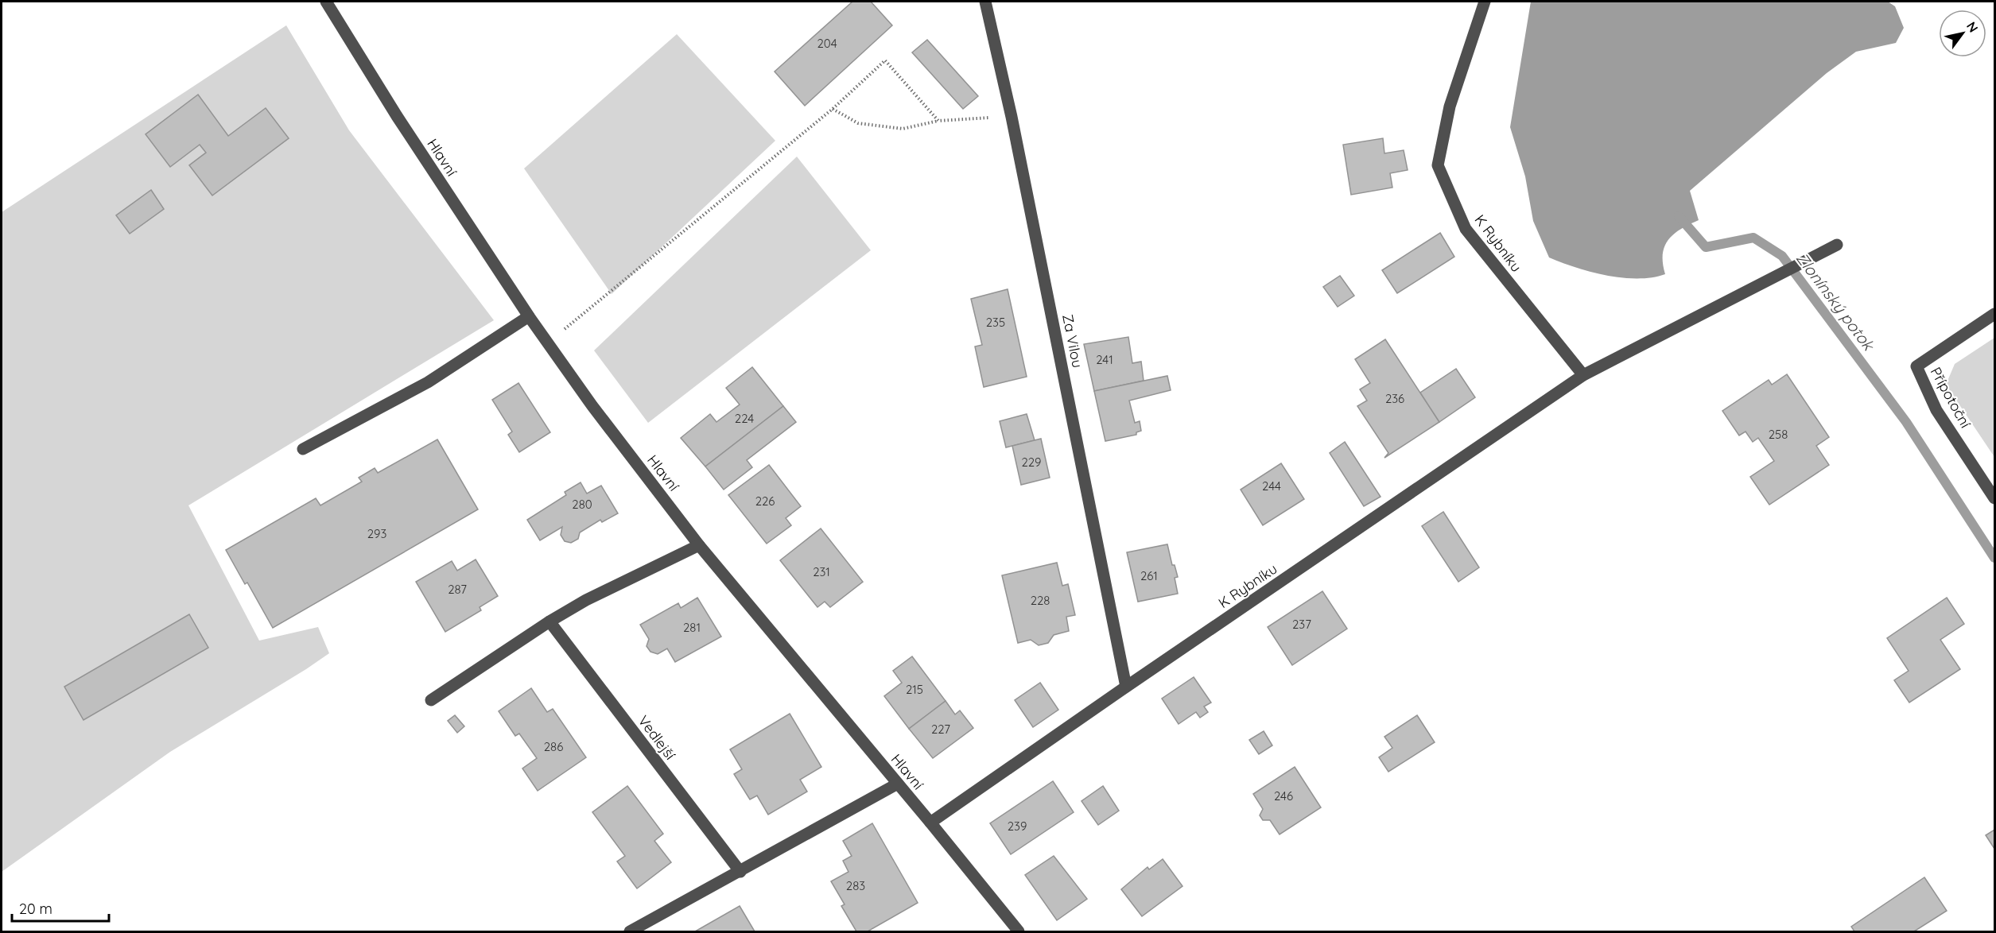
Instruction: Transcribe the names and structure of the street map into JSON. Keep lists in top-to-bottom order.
{
  "streets": {
    "street": [
      "Hlavní",
      "K Rybníku",
      "Za Vilou",
      "Přípotoční",
      "Vedlejší"
    ]
  },
  "crossings": [
    ["Hlavní", "K Rybníku"],
    ["K Rybníku", "Za Vilou"]
  ],
  "water": ["Zlonínský potok"],
  "house_numbers": [
    "204",
    "235",
    "241",
    "236",
    "224",
    "258",
    "229",
    "244",
    "226",
    "280",
    "293",
    "231",
    "261",
    "287",
    "228",
    "237",
    "281",
    "215",
    "227",
    "286",
    "246",
    "239",
    "283"
  ],
  "scale_bar": "20 m",
  "north": "top right"
}
